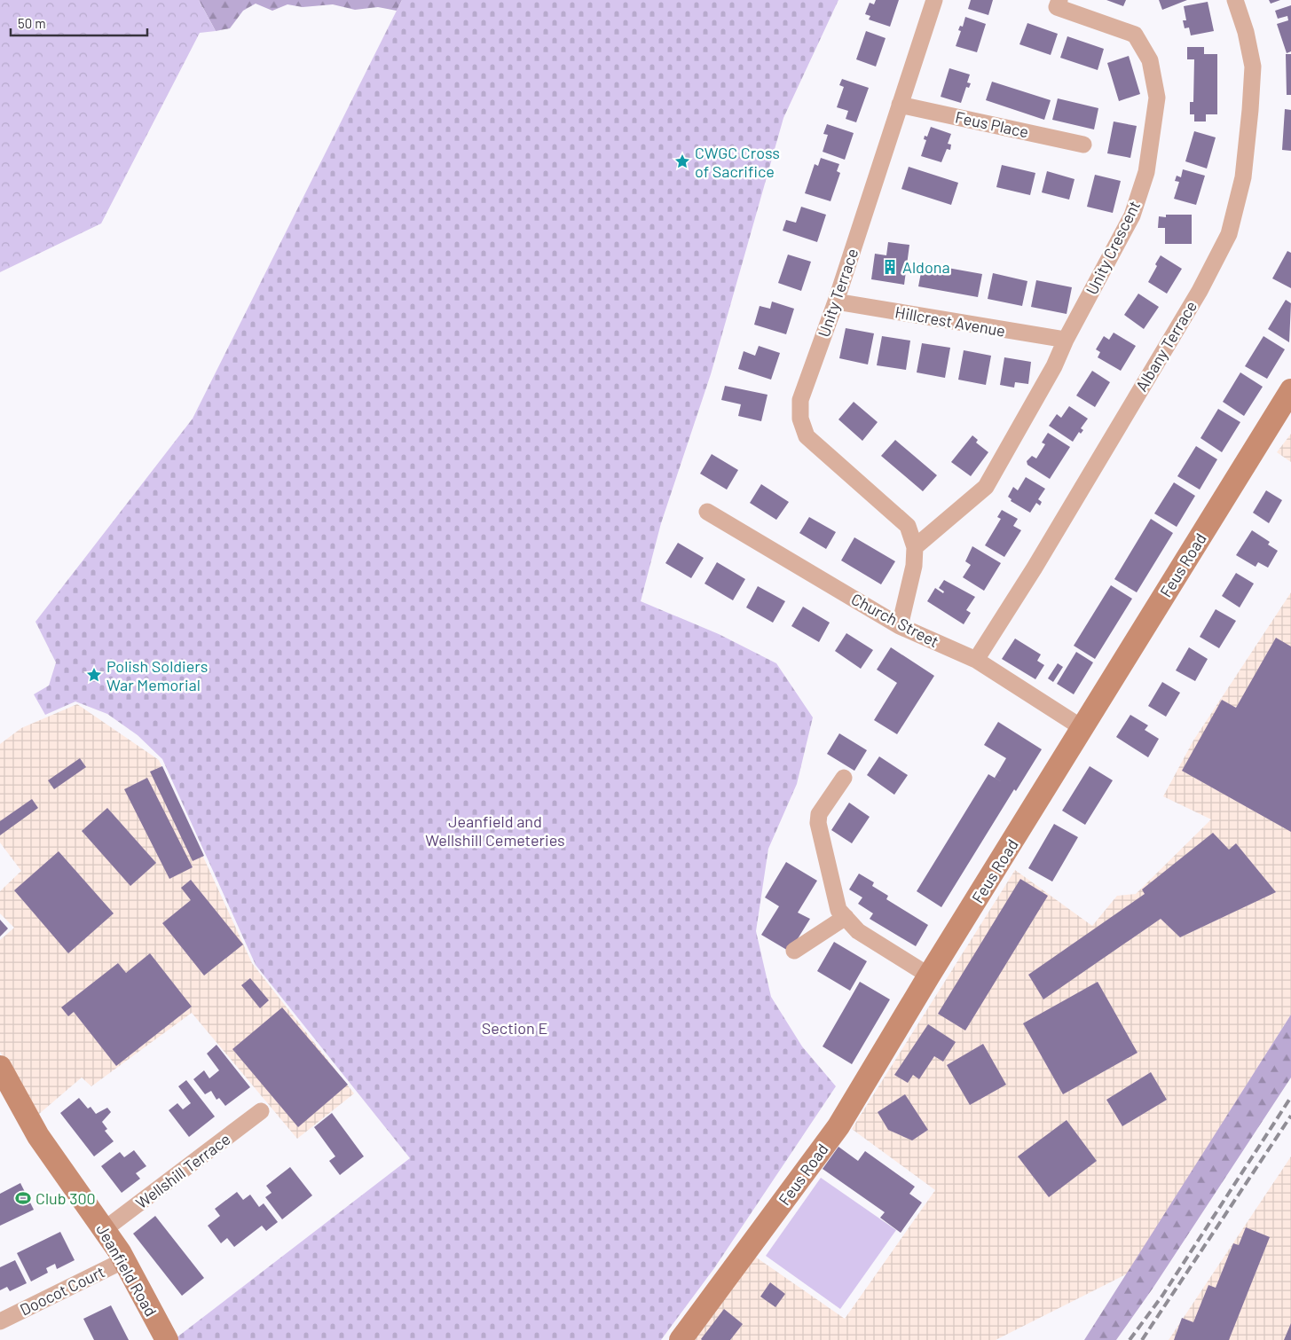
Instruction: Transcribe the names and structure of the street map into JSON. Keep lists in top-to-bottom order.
{
  "streets": {
    "street": [
      "Feus Place",
      "Unity Crescent",
      "Unity Terrace",
      "Hillcrest Avenue",
      "Albany Terrace",
      "Feus Road",
      "Church Street",
      "Wellshill Terrace",
      "Jeanfield Road",
      "Doocot Court"
    ]
  },
  "crossings": [
    ["Feus Place", "Unity Terrace"],
    ["Unity Crescent", "Hillcrest Avenue"],
    ["Unity Terrace", "Hillcrest Avenue"],
    ["Unity Terrace", "Church Street"],
    ["Albany Terrace", "Church Street"],
    ["Feus Road", "Church Street"],
    ["Wellshill Terrace", "Jeanfield Road"],
    ["Jeanfield Road", "Doocot Court"]
  ],
  "parks": ["Jeanfield and Wellshill Cemeteries", "Section E"],
  "places": {
    "place": ["CWGC Cross of Sacrifice", "Polish Soldiers War Memorial"],
    "building": ["Aldona"],
    "sports": ["Club 300"]
  },
  "scale_bar": "50 m"
}
